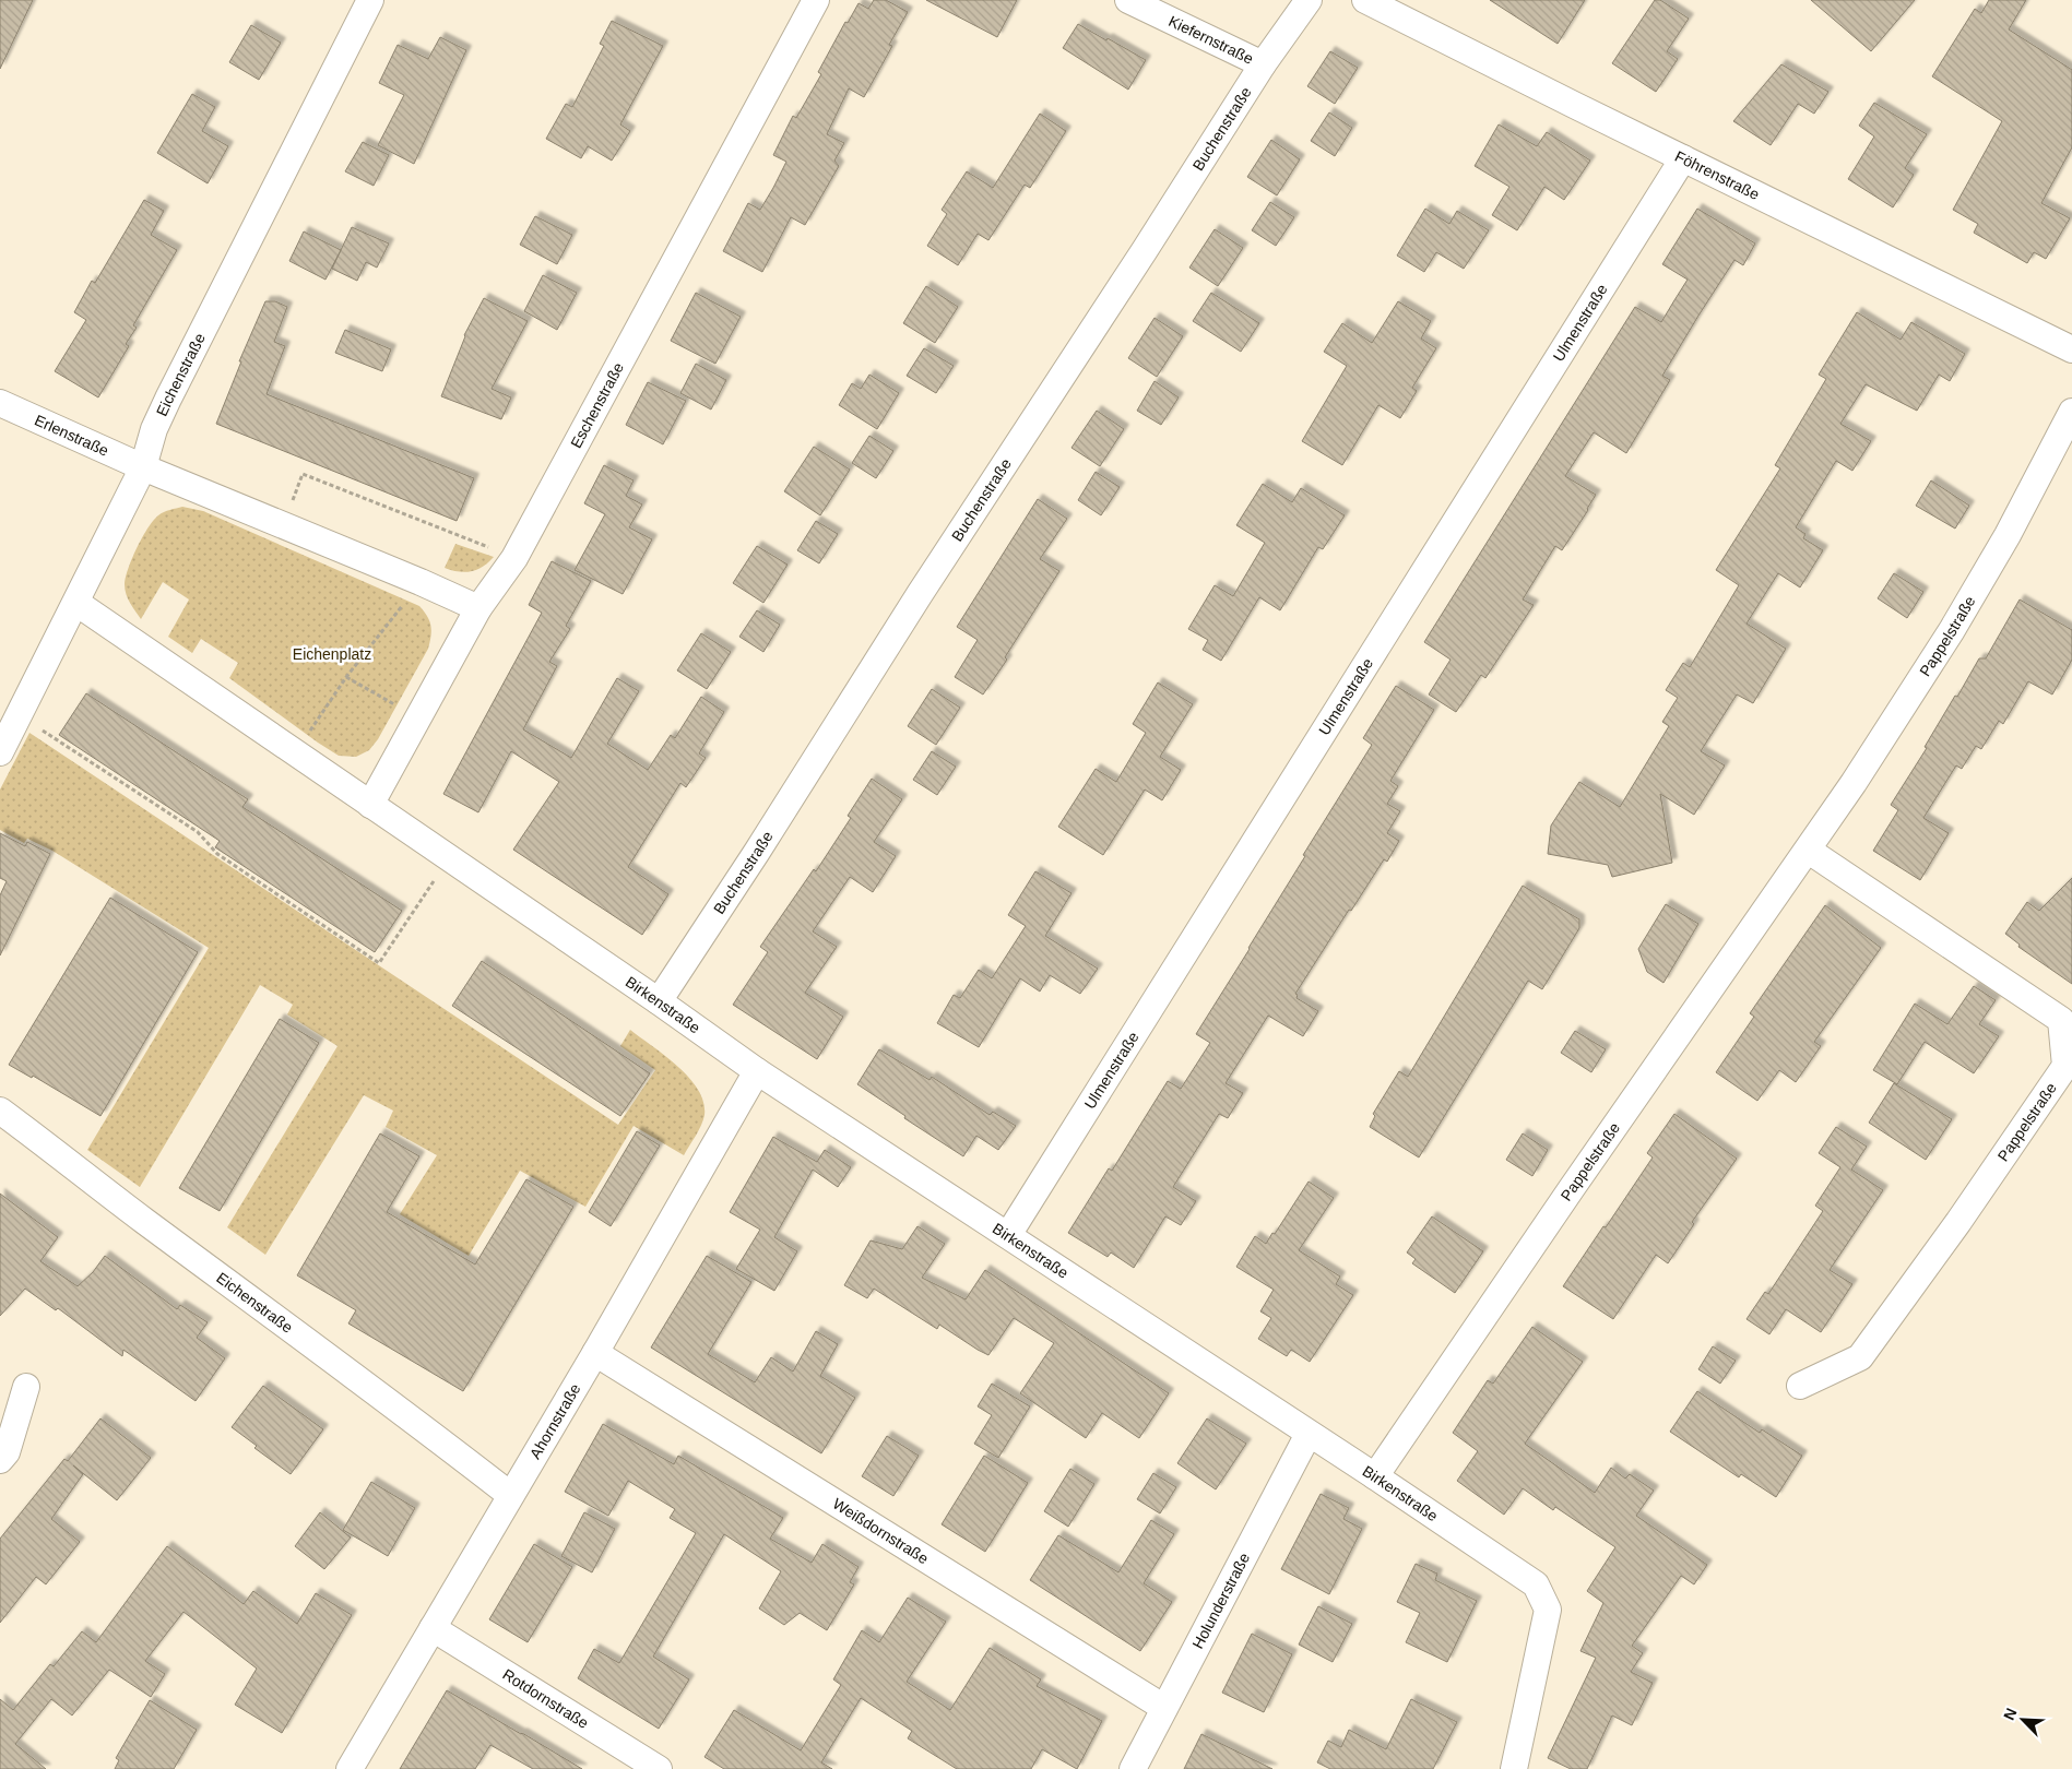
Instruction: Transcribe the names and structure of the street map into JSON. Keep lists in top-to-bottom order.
{
  "streets": {
    "street": [
      "Kiefernstraße",
      "Buchenstraße",
      "Föhrenstraße",
      "Ulmenstraße",
      "Eichenstraße",
      "Eschenstraße",
      "Erlenstraße",
      "Pappelstraße",
      "Birkenstraße",
      "Ahornstraße",
      "Weißdornstraße",
      "Holunderstraße",
      "Rotdornstraße"
    ]
  },
  "crossings": [
    ["Kiefernstraße", "Buchenstraße"],
    ["Buchenstraße", "Birkenstraße"],
    ["Föhrenstraße", "Ulmenstraße"],
    ["Ulmenstraße", "Birkenstraße"],
    ["Eichenstraße", "Erlenstraße"],
    ["Eichenstraße", "Ahornstraße"],
    ["Eschenstraße", "Birkenstraße"],
    ["Pappelstraße", "Birkenstraße"],
    ["Birkenstraße", "Ahornstraße"],
    ["Birkenstraße", "Holunderstraße"],
    ["Ahornstraße", "Weißdornstraße"],
    ["Ahornstraße", "Rotdornstraße"],
    ["Weißdornstraße", "Holunderstraße"]
  ],
  "parks": ["Eichenplatz"],
  "north": "top left"
}
